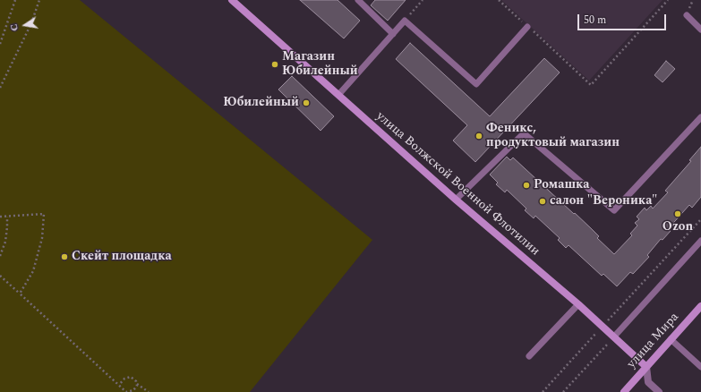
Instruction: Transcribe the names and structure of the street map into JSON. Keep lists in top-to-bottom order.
{
  "streets": {
    "street": ["улица Волжской Военной Флотилии", "улица Мира"]
  },
  "crossings": [
    ["улица Волжской Военной Флотилии", "улица Мира"]
  ],
  "places": [
    "Магазин Юбилейный",
    "Юбилейный",
    "Феникс, продуктовый магазин",
    "Ромашка",
    "салон \"Вероника\"",
    "Ozon",
    "Скейт площадка"
  ],
  "scale_bar": "50 m",
  "north": "left"
}
